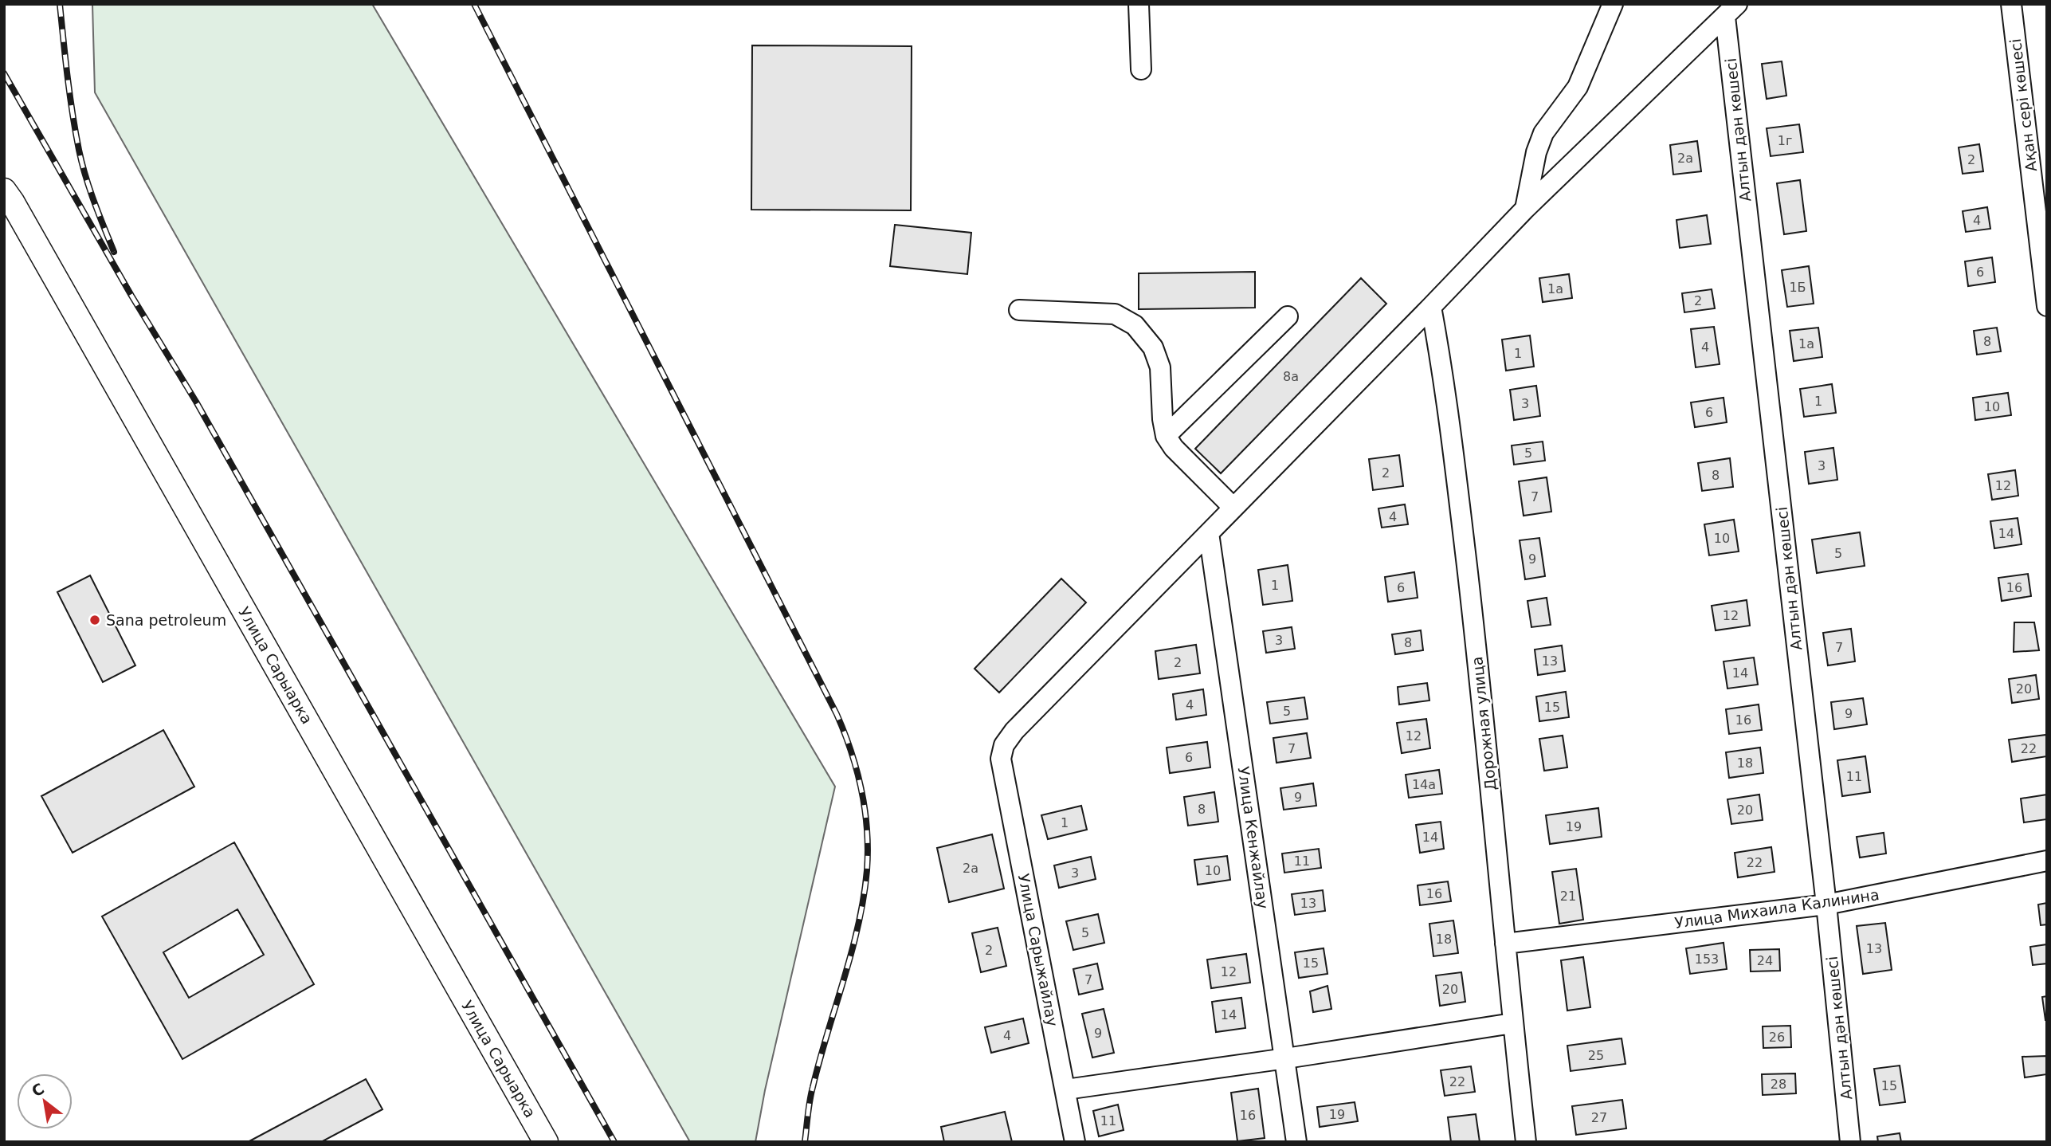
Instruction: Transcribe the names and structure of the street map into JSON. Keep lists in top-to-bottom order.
{
  "streets": {
    "main road": ["Улица Сарыарка"],
    "street": [
      "Ақан сері көшесі",
      "Алтын дән көшесі",
      "Дорожная улица",
      "Улица Кенжайлау",
      "Улица Михаила Калинина",
      "Улица Сарыжайлау"
    ]
  },
  "crossings": [
    ["Алтын дән көшесі", "Улица Михаила Калинина"],
    ["Дорожная улица", "Улица Михаила Калинина"],
    ["Улица Кенжайлау", "Улица Сарыжайлау"]
  ],
  "places": ["Sana petroleum"],
  "house_numbers": [
    "1г",
    "2а",
    "2",
    "4",
    "6",
    "1Б",
    "1а",
    "2",
    "8",
    "1а",
    "4",
    "1",
    "8а",
    "1",
    "3",
    "10",
    "6",
    "5",
    "3",
    "2",
    "8",
    "12",
    "7",
    "4",
    "14",
    "10",
    "5",
    "9",
    "1",
    "6",
    "16",
    "12",
    "3",
    "8",
    "7",
    "13",
    "2",
    "14",
    "20",
    "4",
    "15",
    "5",
    "9",
    "16",
    "12",
    "7",
    "22",
    "6",
    "18",
    "11",
    "14а",
    "9",
    "8",
    "20",
    "1",
    "19",
    "14",
    "11",
    "22",
    "2а",
    "10",
    "3",
    "16",
    "21",
    "13",
    "5",
    "18",
    "13",
    "2",
    "153",
    "24",
    "15",
    "12",
    "7",
    "20",
    "14",
    "9",
    "4",
    "26",
    "25",
    "22",
    "28",
    "15",
    "19",
    "16",
    "27",
    "11"
  ],
  "north": "top left"
}
